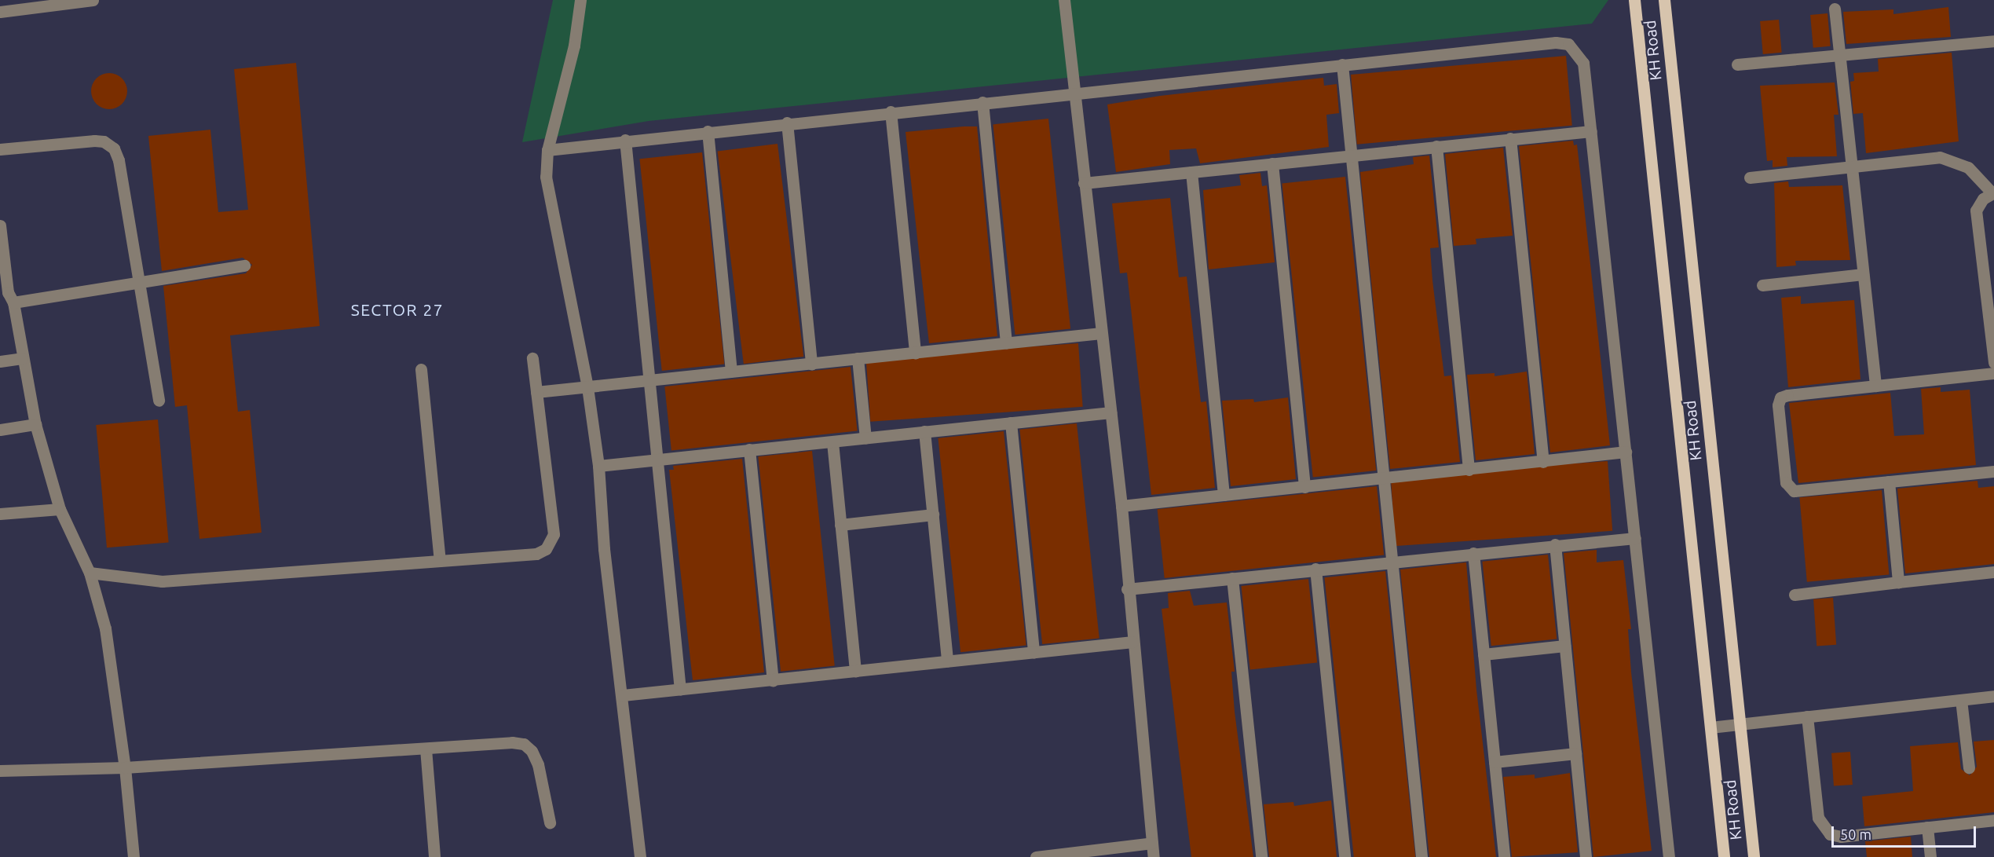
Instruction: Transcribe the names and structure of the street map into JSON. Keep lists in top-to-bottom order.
{
  "streets": {
    "main road": ["KH Road"]
  },
  "districts": ["SECTOR 27"],
  "scale_bar": "50 m"
}
